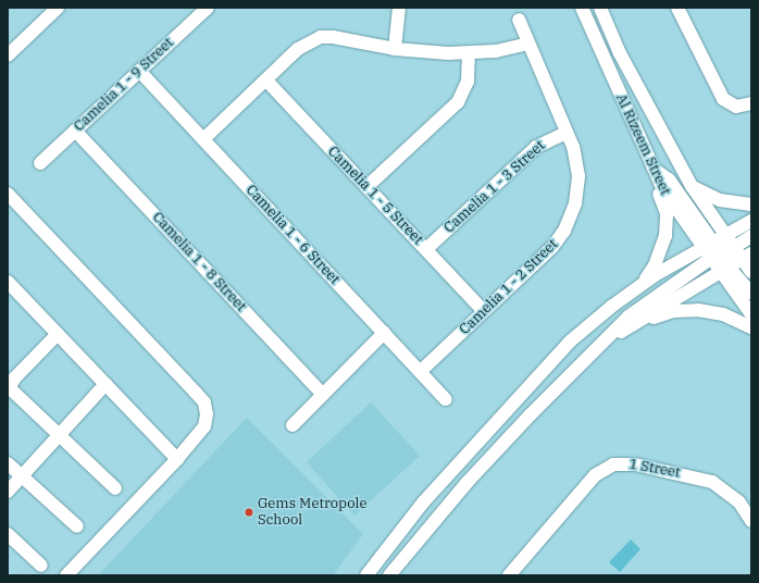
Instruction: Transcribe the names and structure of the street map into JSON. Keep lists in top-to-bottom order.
{
  "streets": {
    "street": [
      "Camelia 1 - 9 Street",
      "Al Rizeem Street",
      "Camelia 1 - 3 Street",
      "Camelia 1 - 5 Street",
      "Camelia 1 - 6 Street",
      "Camelia 1 - 8 Street",
      "Camelia 1 - 2 Street",
      "1 Street"
    ]
  },
  "crossings": [
    ["Camelia 1 - 9 Street", "Camelia 1 - 6 Street"],
    ["Camelia 1 - 9 Street", "Camelia 1 - 8 Street"],
    ["Camelia 1 - 3 Street", "Camelia 1 - 5 Street"],
    ["Camelia 1 - 3 Street", "Camelia 1 - 2 Street"],
    ["Camelia 1 - 5 Street", "Camelia 1 - 2 Street"],
    ["Camelia 1 - 6 Street", "Camelia 1 - 2 Street"]
  ],
  "places": ["Gems Metropole School"]
}
